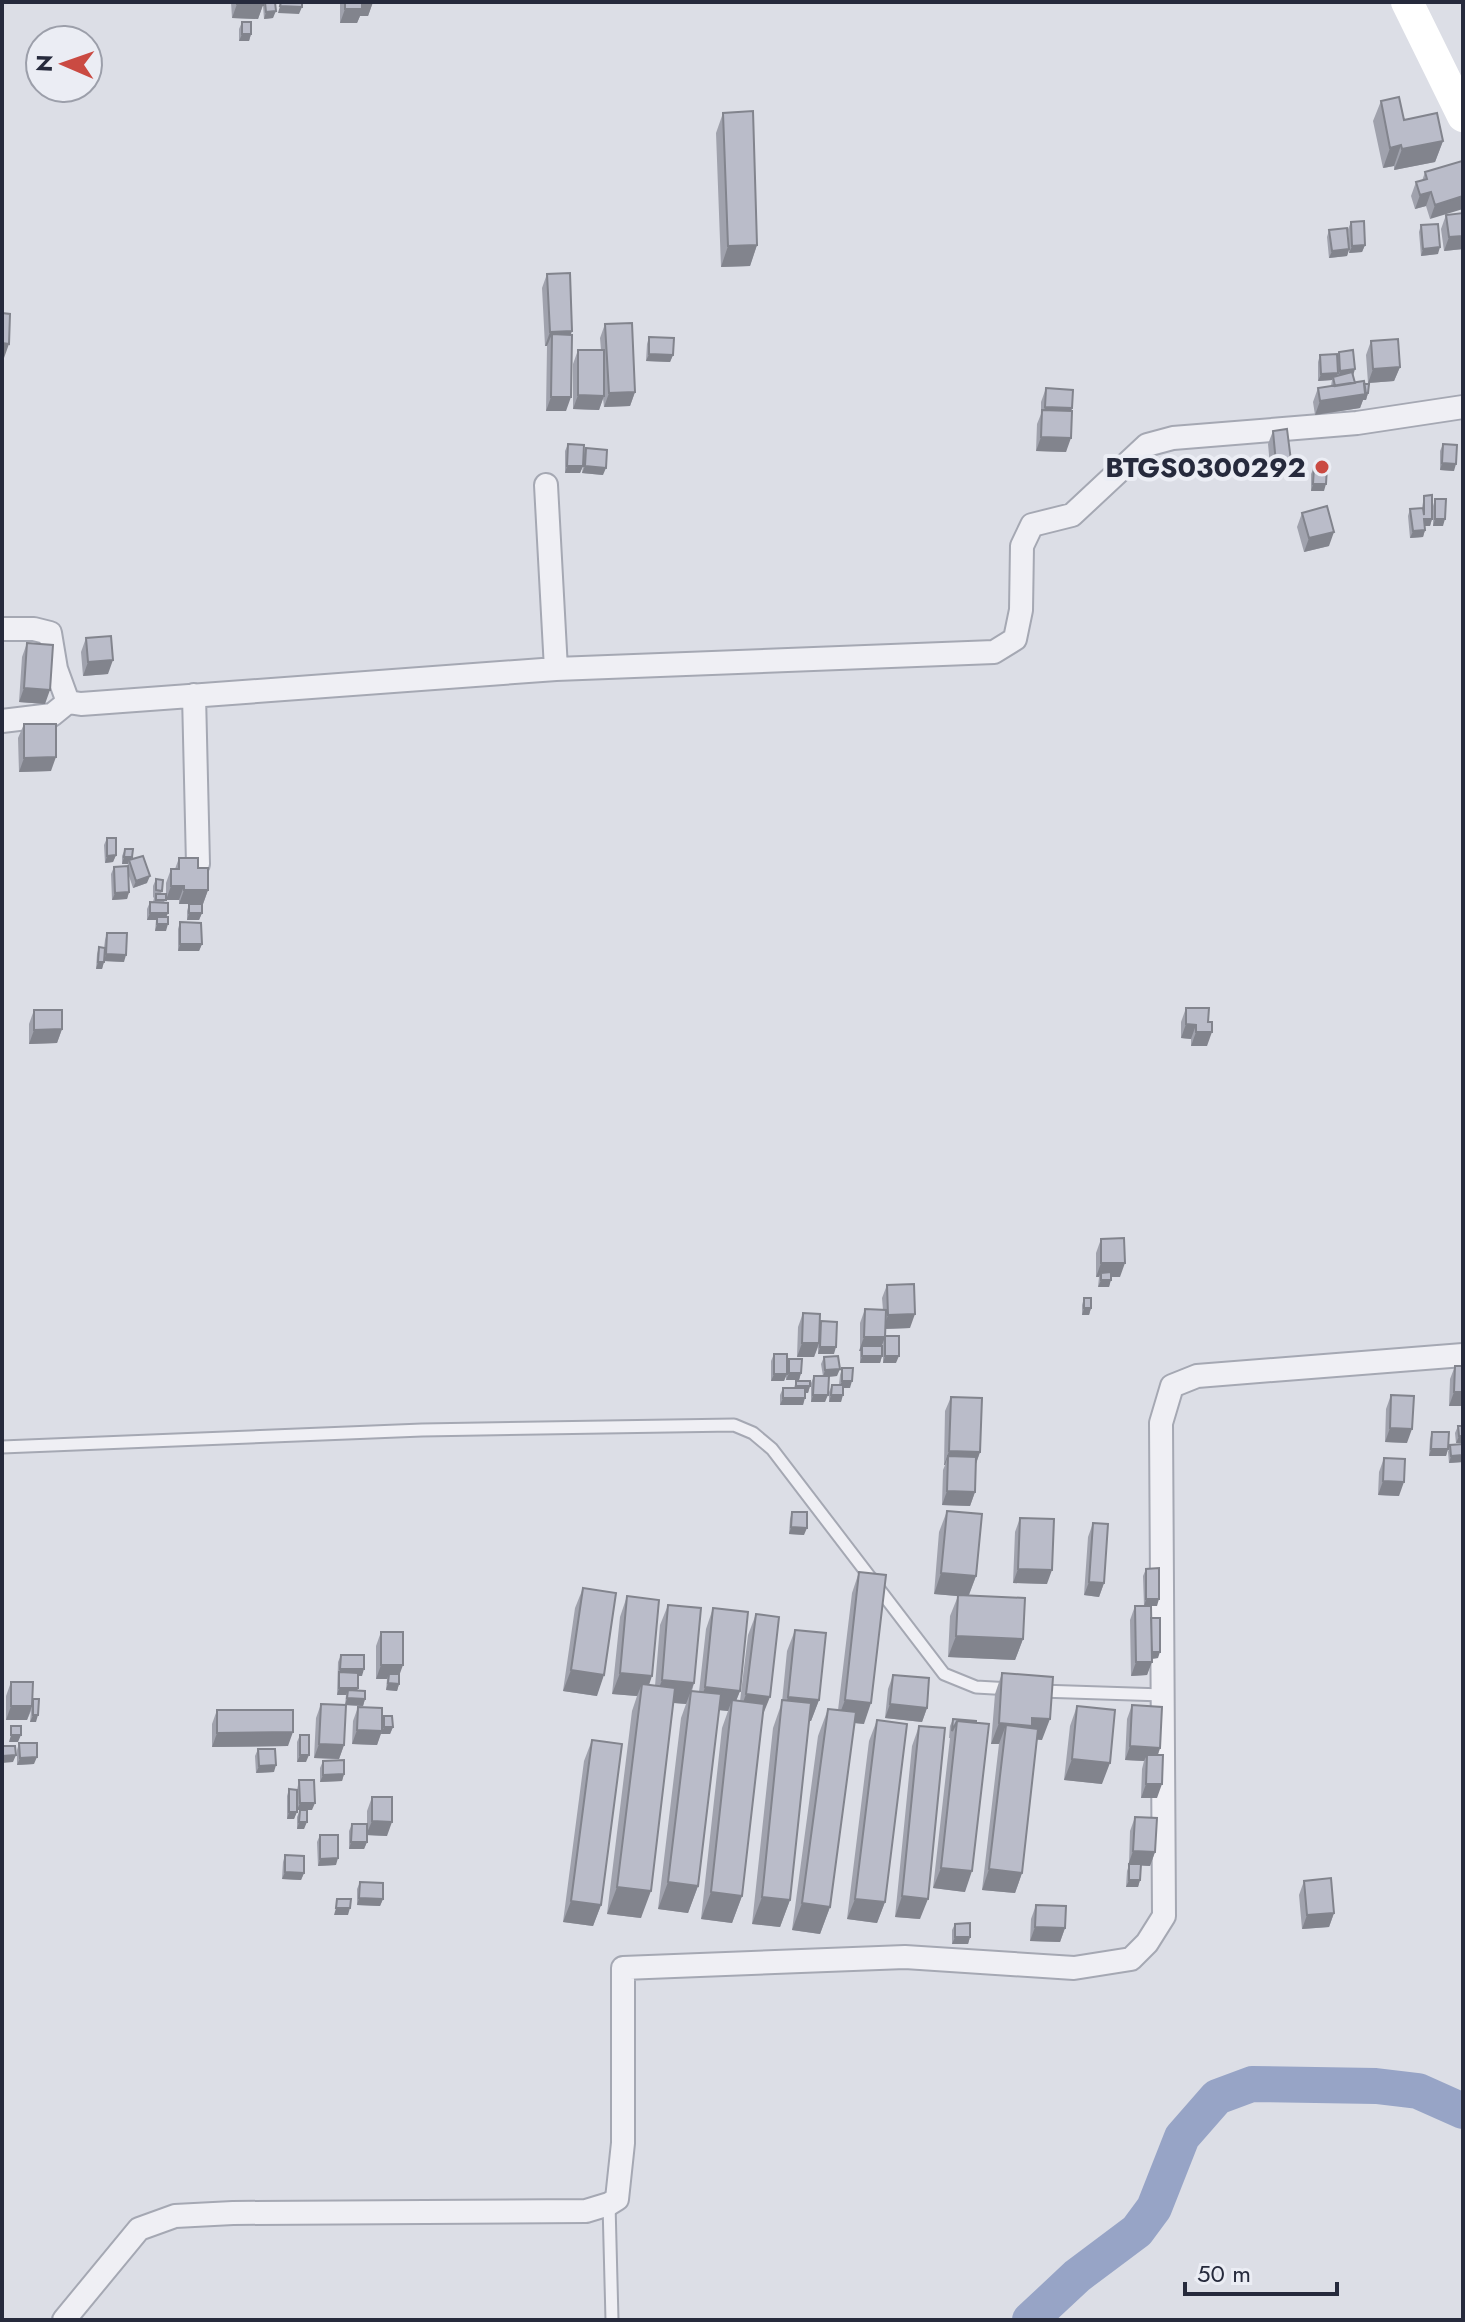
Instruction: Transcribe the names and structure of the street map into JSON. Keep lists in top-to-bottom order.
{
  "places": ["BTGS0300292"],
  "scale_bar": "50 m",
  "north": "left"
}
